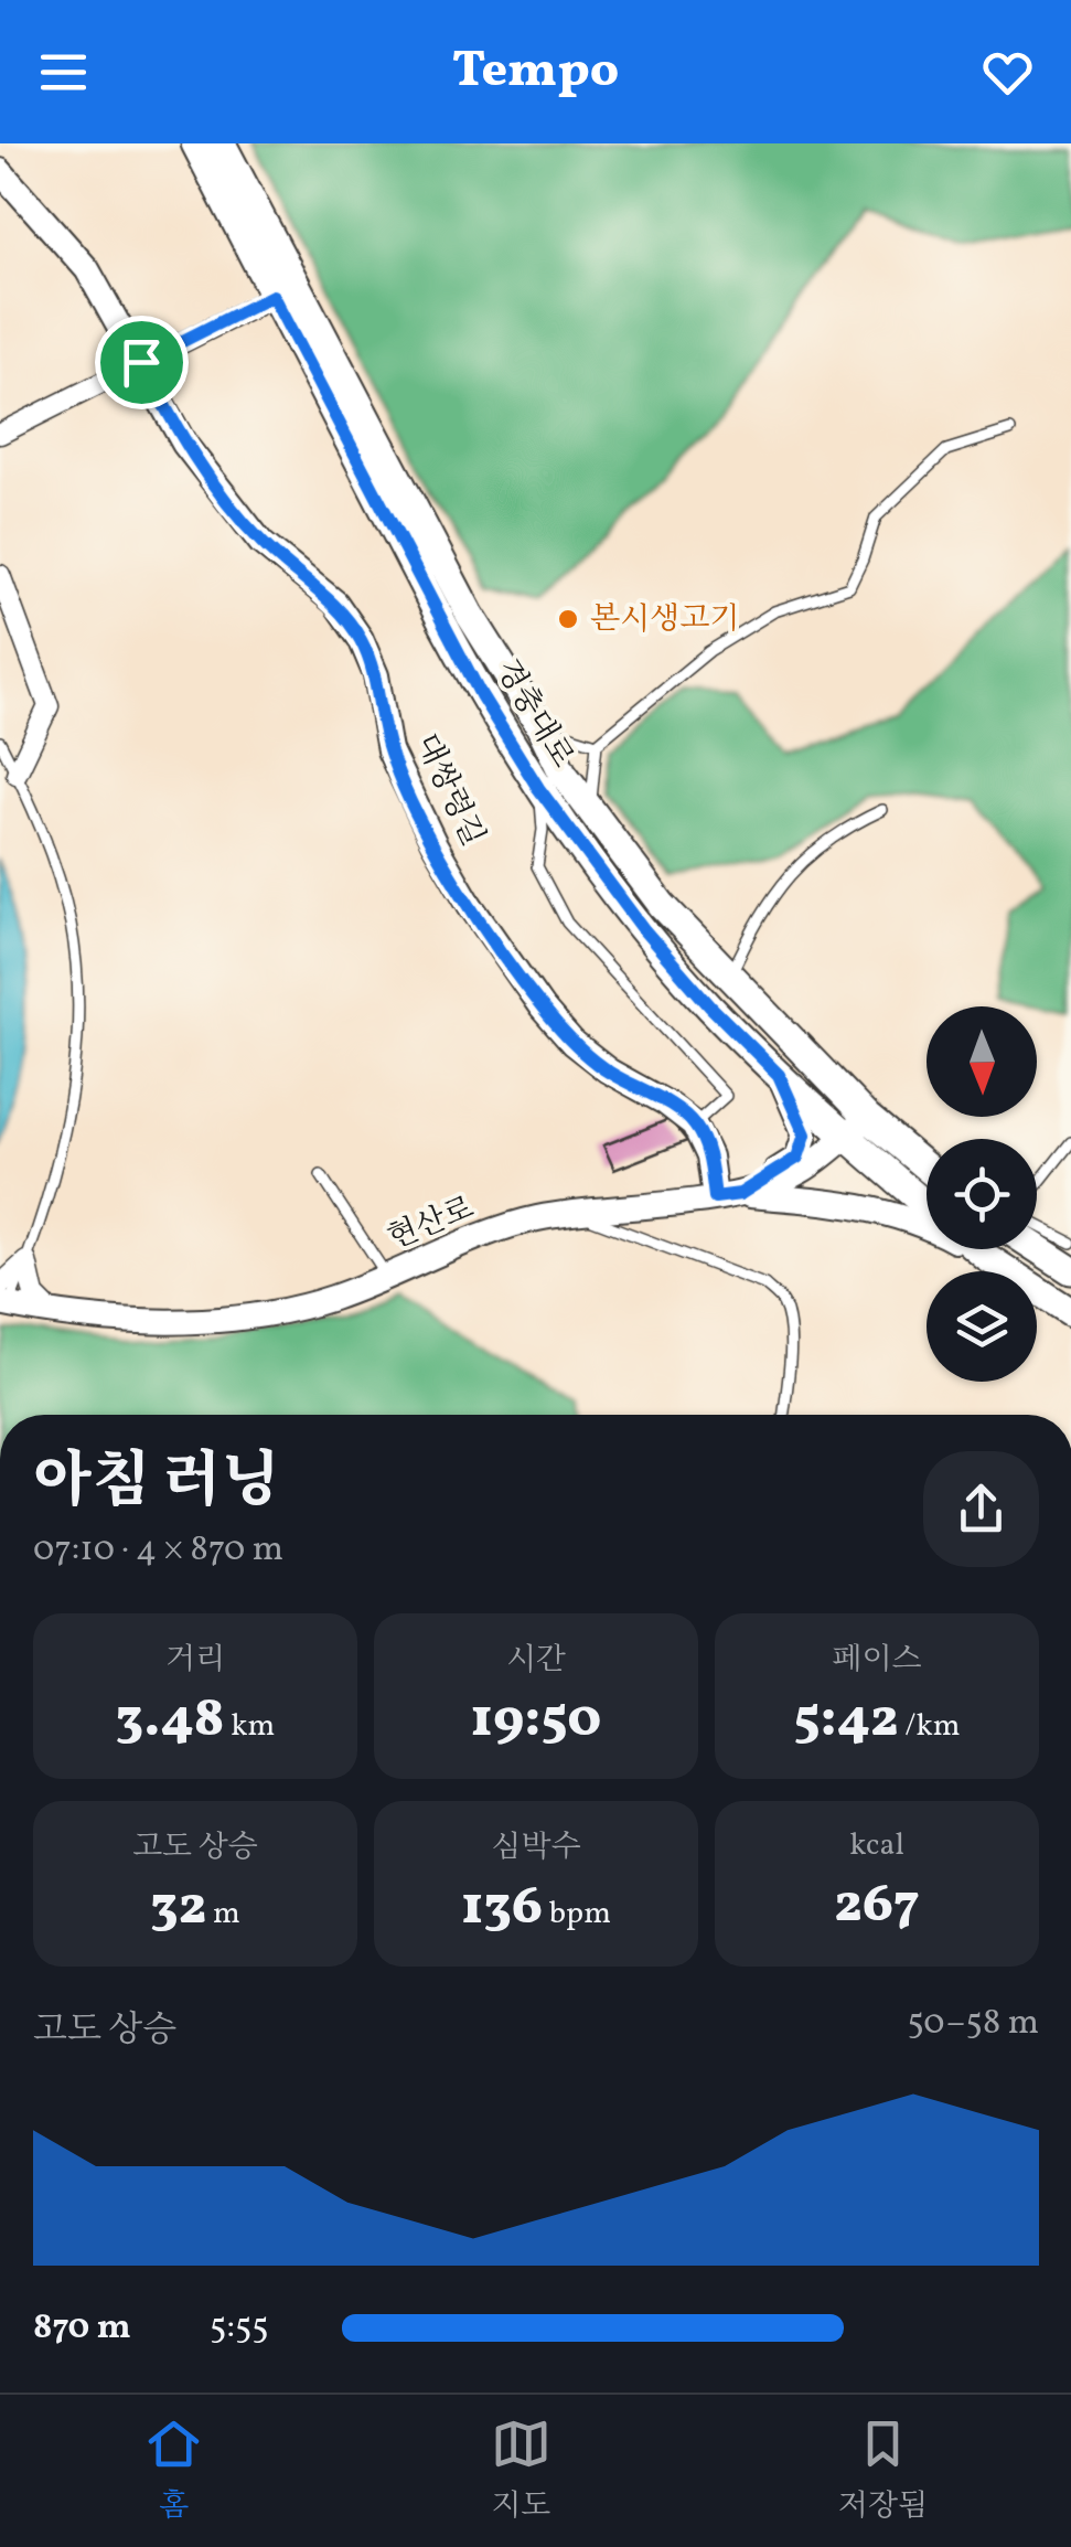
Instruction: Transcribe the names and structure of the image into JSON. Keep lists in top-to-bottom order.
{
  "streets": {
    "main road": ["경충대로"],
    "street": ["대쌍령길", "현산로"]
  },
  "crossings": [
    ["경충대로", "현산로"]
  ],
  "places": ["본시생고기"],
  "north": "bottom",
  "page": {
    "header": "Tempo",
    "heading": ["아침 러닝", "07:10 · 4 × 870 m"],
    "stats": [
      ["거리", "3.48 km"],
      ["시간", "19:50"],
      ["페이스", "5:42 /km"],
      ["고도 상승", "32 m"],
      ["심박수", "136 bpm"],
      ["kcal", "267"]
    ],
    "chart": ["고도 상승", "50–58 m"],
    "list": [
      {
        "name": "870 m",
        "note": "5:55"
      }
    ],
    "tabs": ["홈", "지도", "저장됨"]
  }
}
